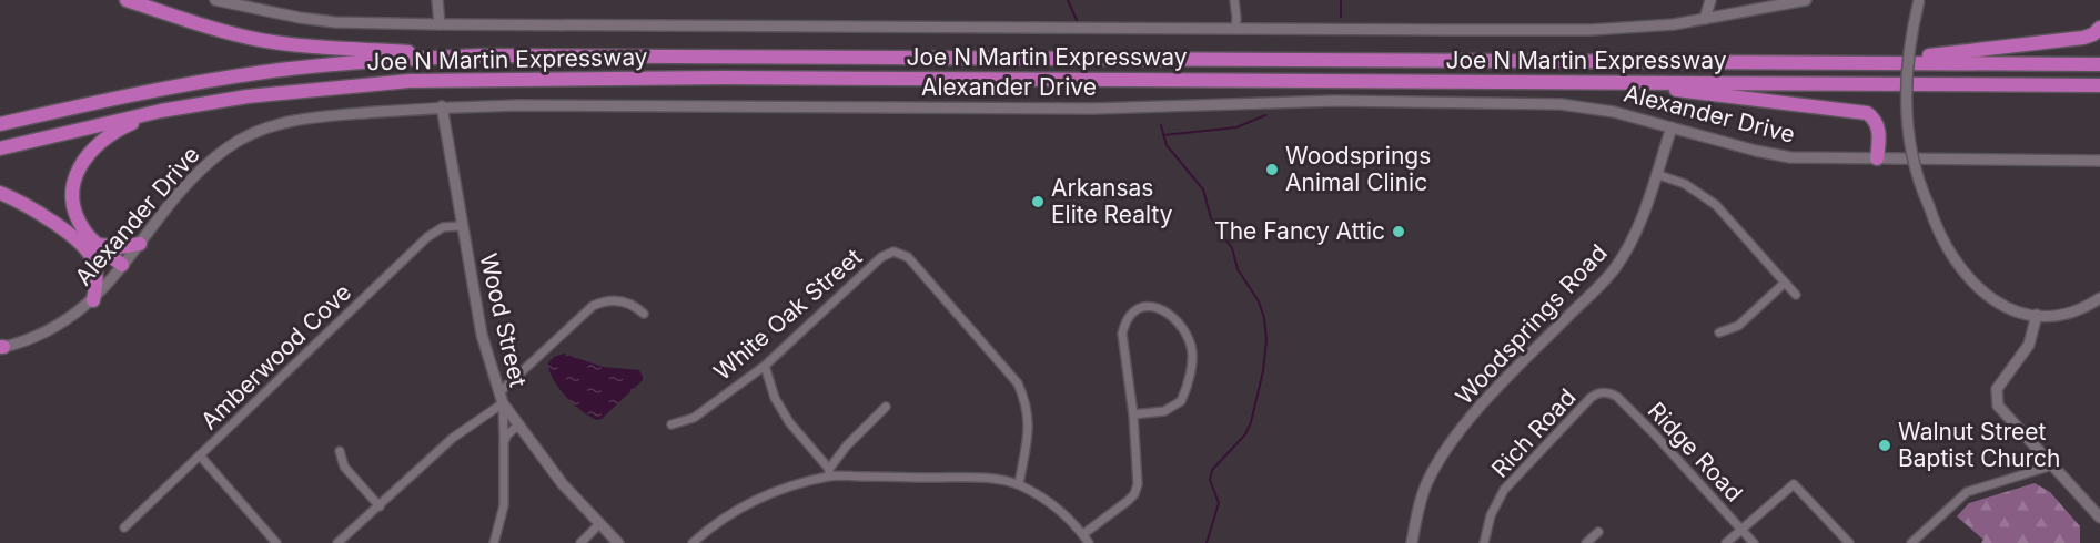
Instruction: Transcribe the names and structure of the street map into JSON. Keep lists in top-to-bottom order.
{
  "streets": {
    "highway": ["Joe N Martin Expressway"],
    "street": [
      "Alexander Drive",
      "White Oak Street",
      "Wood Street",
      "Woodsprings Road",
      "Amberwood Cove",
      "Rich Road",
      "Ridge Road"
    ]
  },
  "crossings": [
    ["Alexander Drive", "Wood Street"],
    ["Alexander Drive", "Woodsprings Road"],
    ["Wood Street", "Amberwood Cove"],
    ["Rich Road", "Ridge Road"]
  ],
  "places": [
    "Woodsprings Animal Clinic",
    "Arkansas Elite Realty",
    "The Fancy Attic",
    "Walnut Street Baptist Church"
  ]
}
